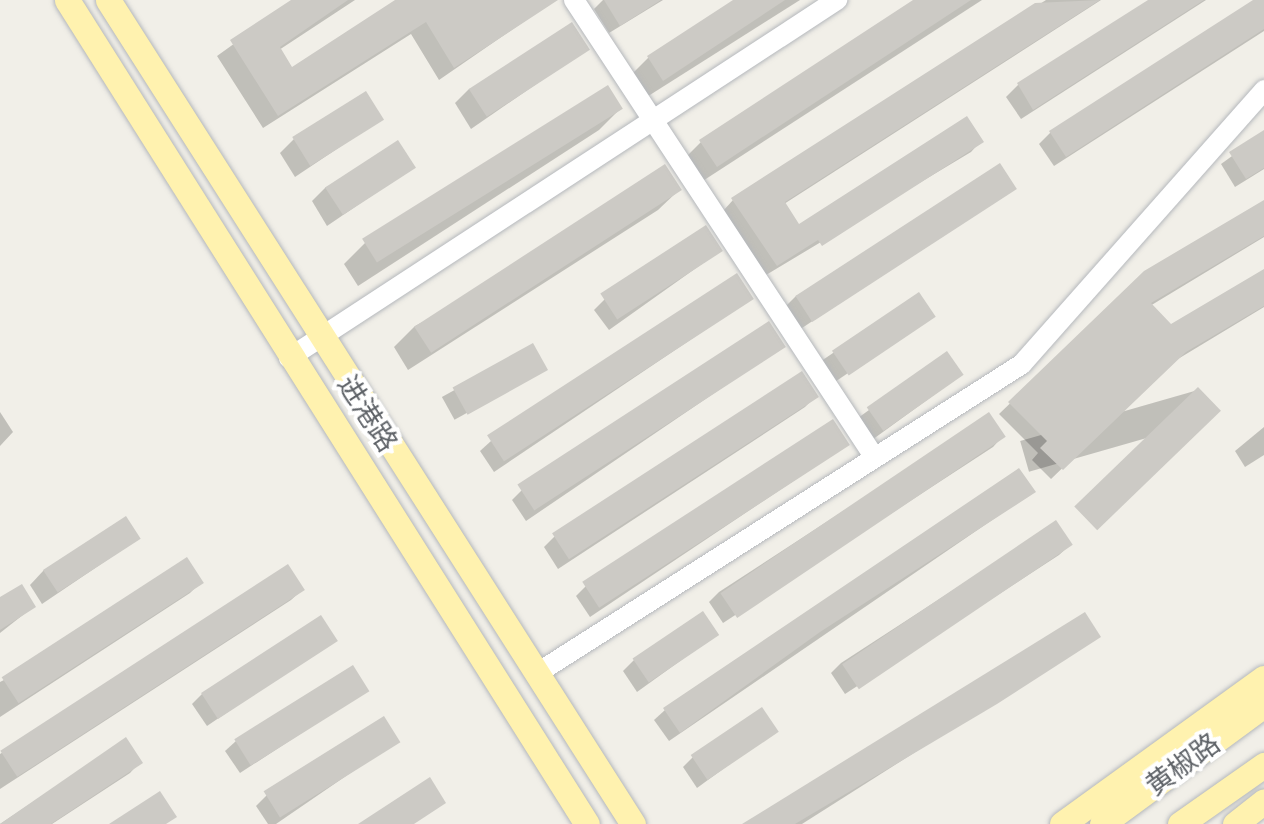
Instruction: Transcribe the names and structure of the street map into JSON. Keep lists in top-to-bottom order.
{
  "streets": {
    "main road": ["进港路", "黄椒路"]
  }
}
